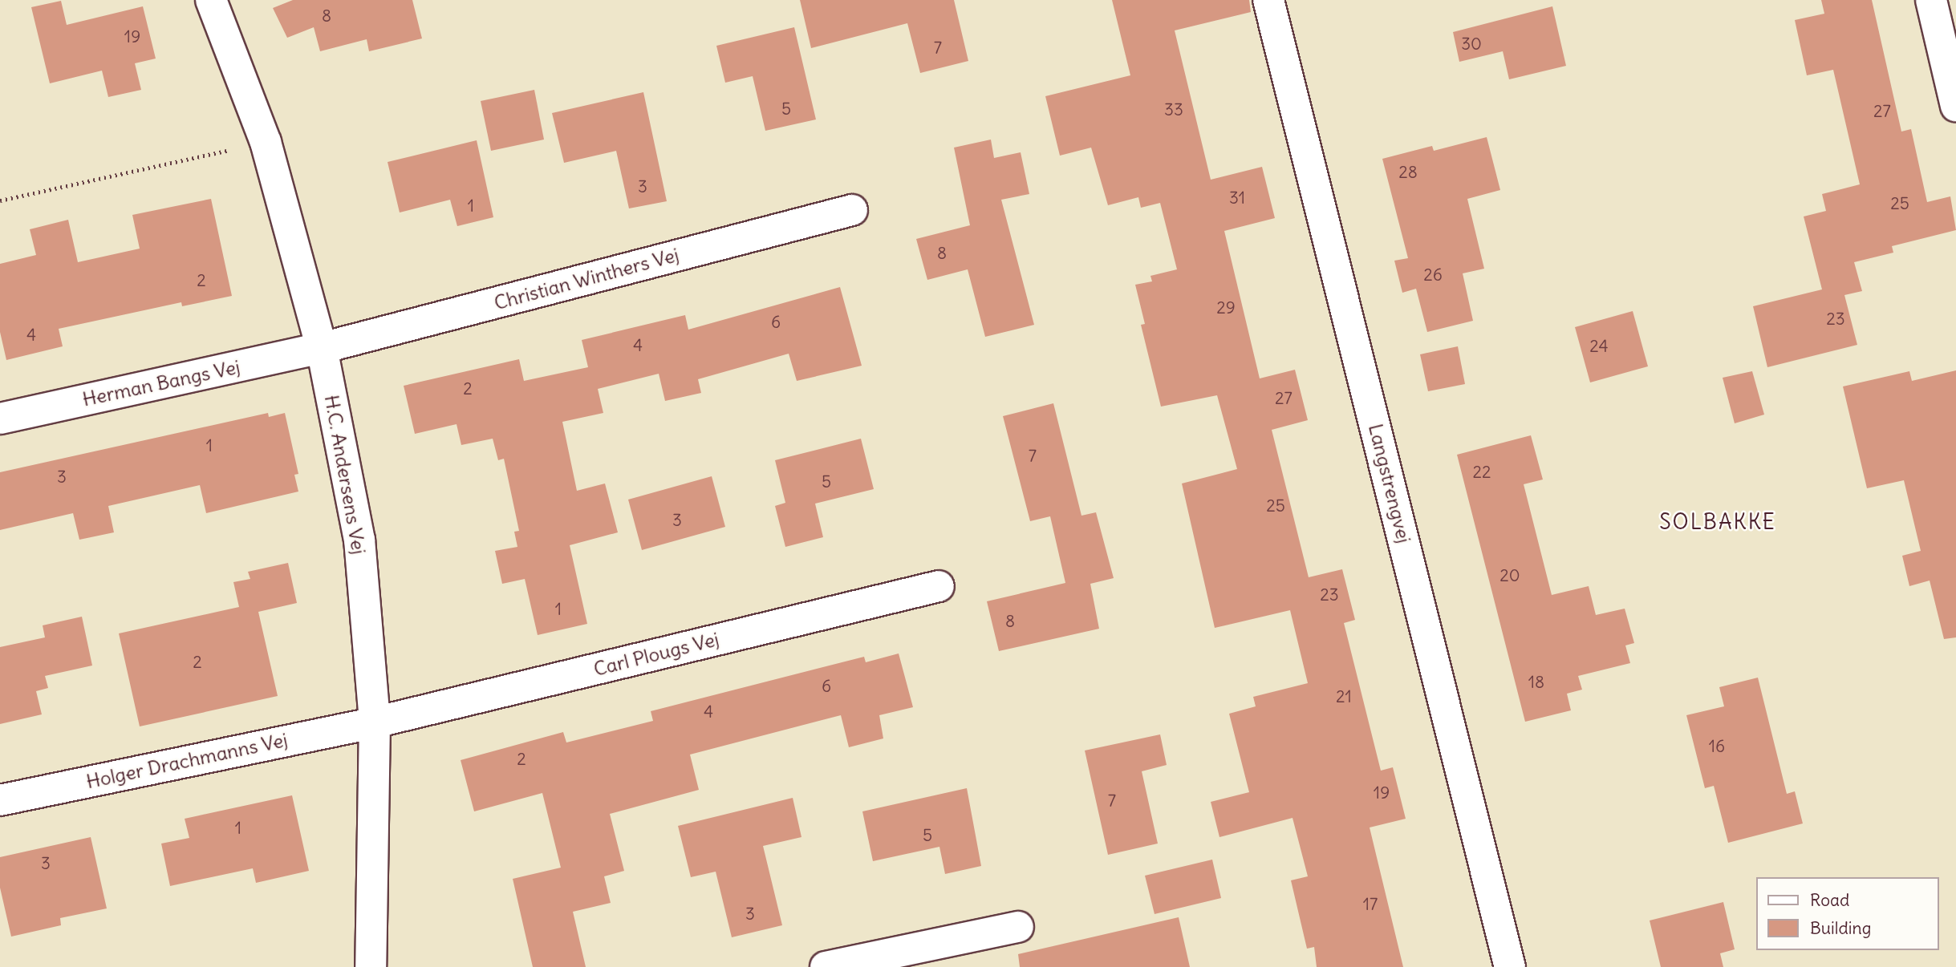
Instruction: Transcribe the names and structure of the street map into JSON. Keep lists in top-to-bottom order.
{
  "streets": {
    "street": [
      "Christian Winthers Vej",
      "Herman Bangs Vej",
      "H.C. Andersens Vej",
      "Langstrengvej",
      "Carl Plougs Vej",
      "Holger Drachmanns Vej"
    ]
  },
  "crossings": [
    ["Christian Winthers Vej", "Herman Bangs Vej"],
    ["Christian Winthers Vej", "H.C. Andersens Vej"],
    ["Herman Bangs Vej", "H.C. Andersens Vej"],
    ["H.C. Andersens Vej", "Carl Plougs Vej"],
    ["H.C. Andersens Vej", "Holger Drachmanns Vej"],
    ["Carl Plougs Vej", "Holger Drachmanns Vej"]
  ],
  "districts": ["SOLBAKKE"],
  "house_numbers": [
    "8",
    "19",
    "30",
    "7",
    "5",
    "33",
    "27",
    "28",
    "3",
    "31",
    "25",
    "1",
    "8",
    "26",
    "2",
    "29",
    "23",
    "6",
    "4",
    "4",
    "24",
    "2",
    "27",
    "1",
    "7",
    "22",
    "3",
    "5",
    "25",
    "3",
    "20",
    "23",
    "1",
    "8",
    "2",
    "18",
    "6",
    "21",
    "4",
    "16",
    "2",
    "19",
    "7",
    "1",
    "5",
    "3",
    "17",
    "3"
  ],
  "legend": ["Road", "Building"]
}
